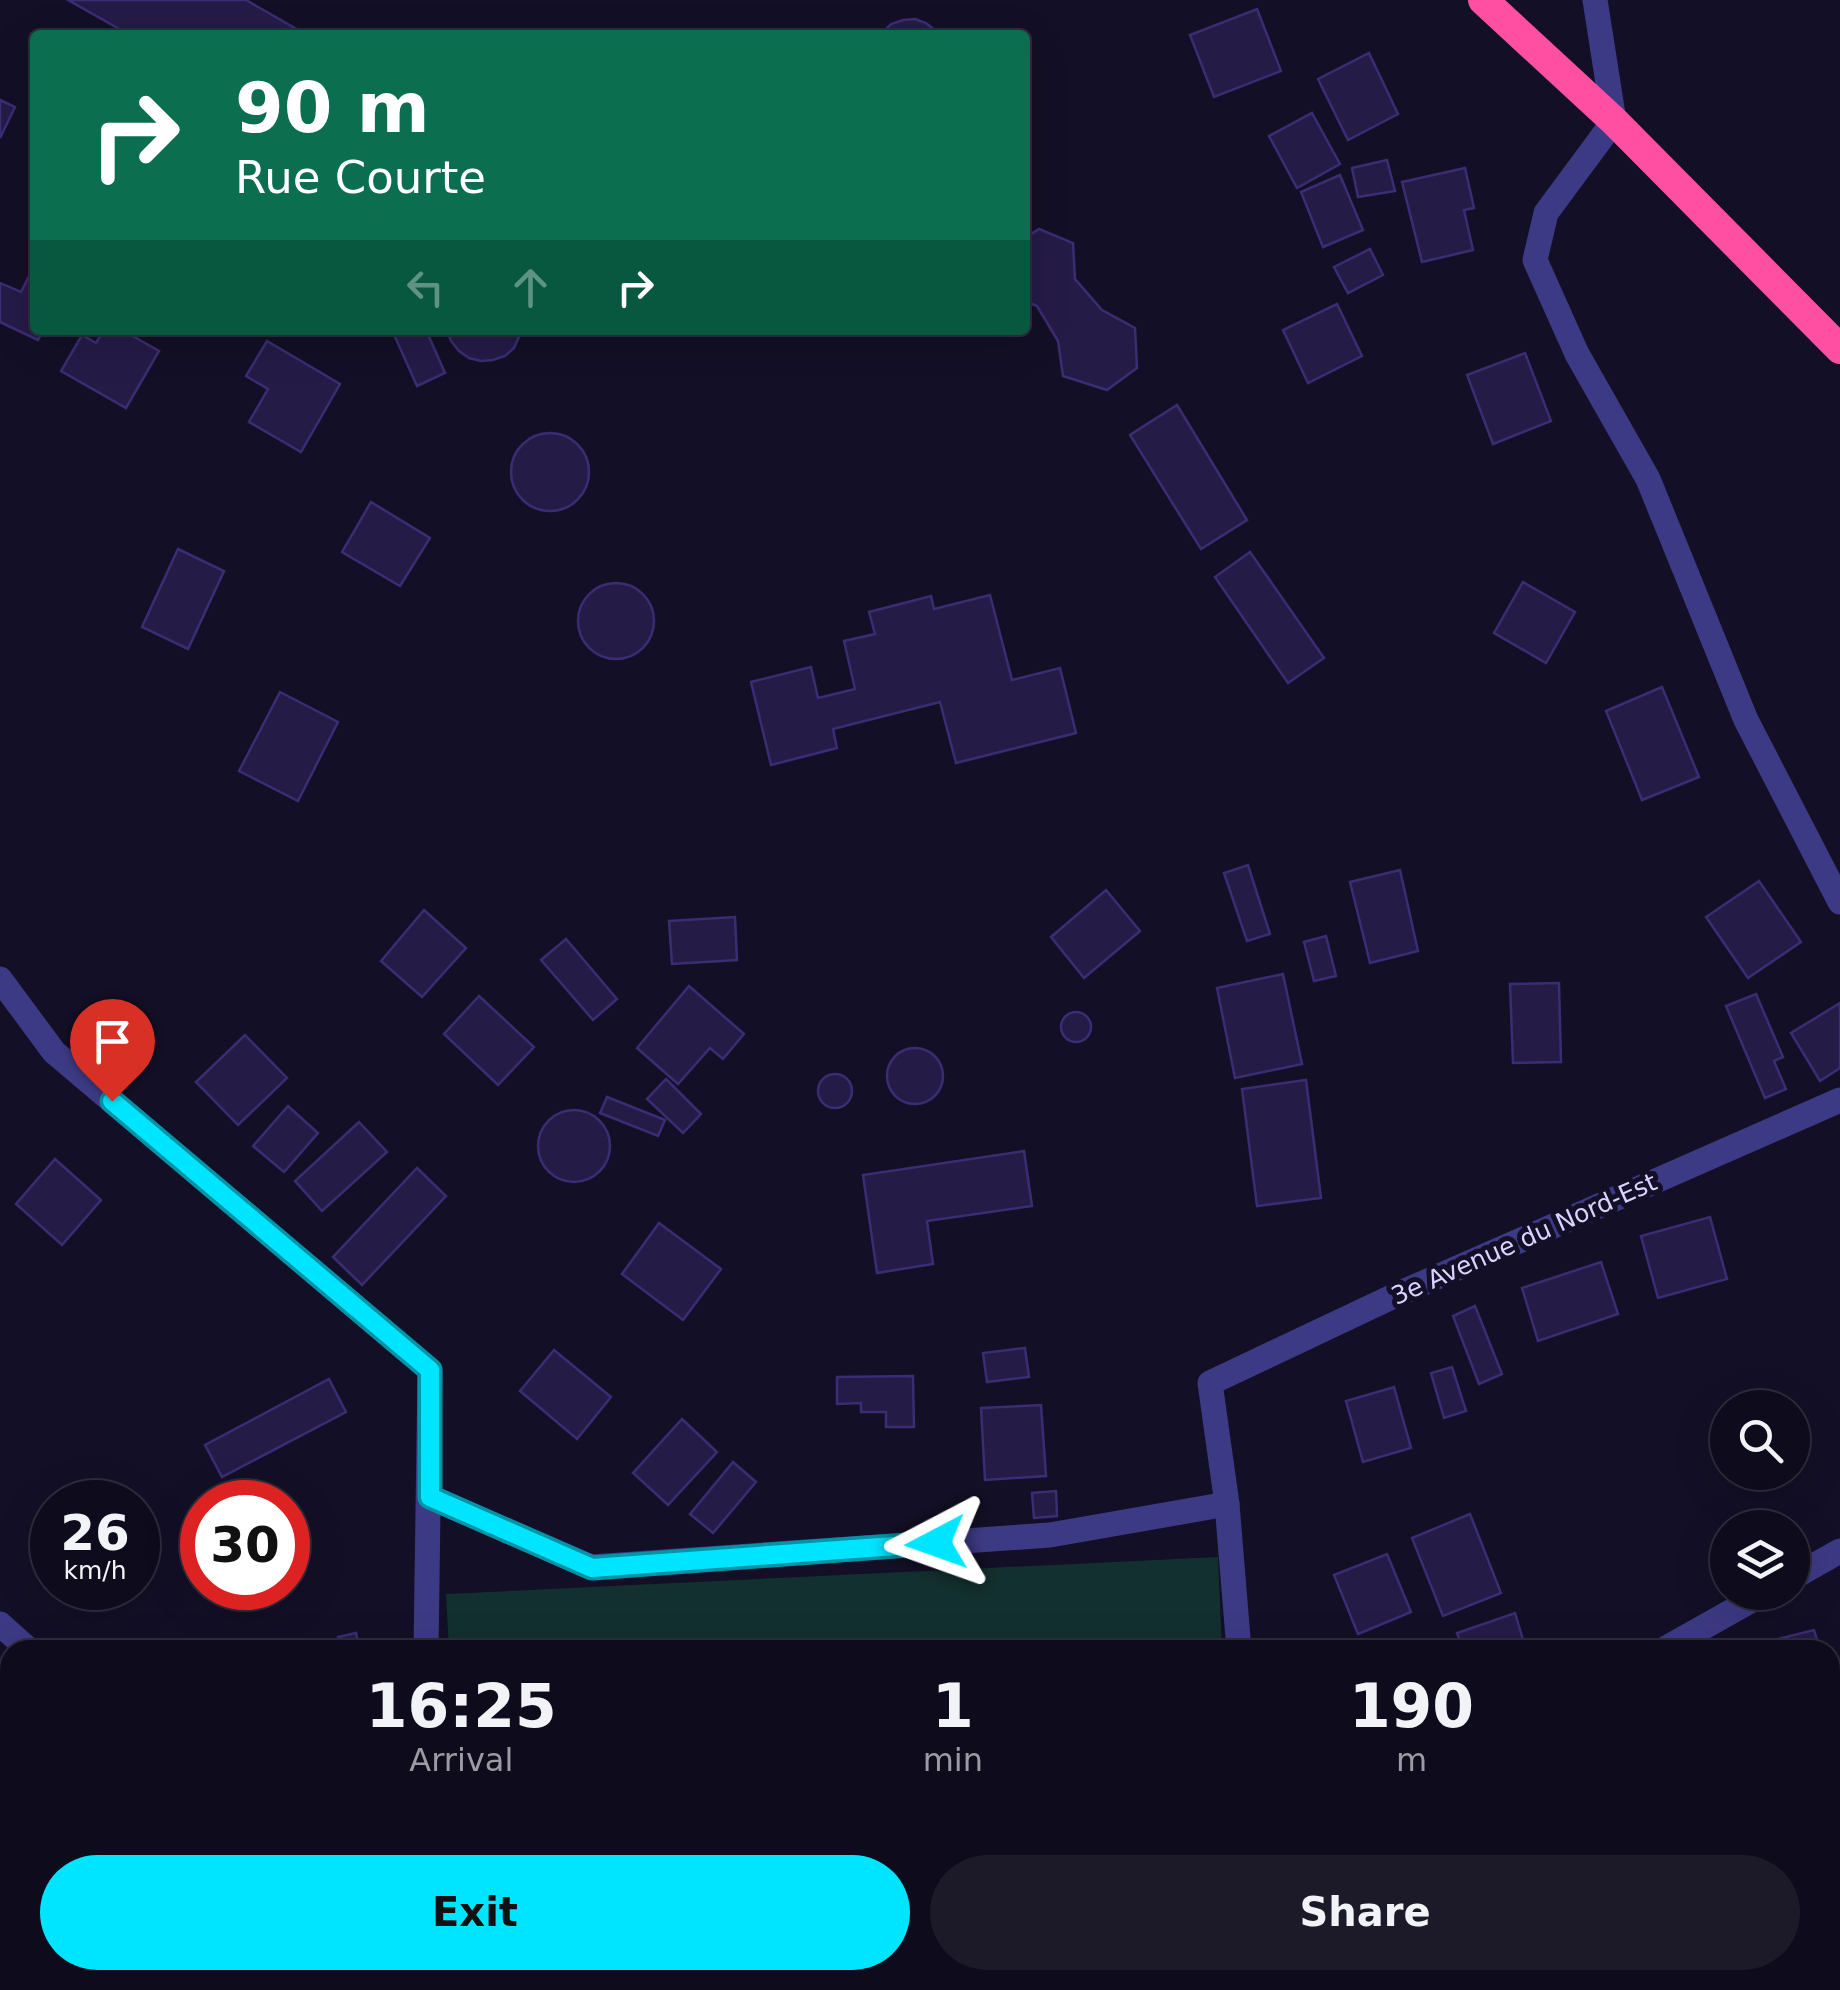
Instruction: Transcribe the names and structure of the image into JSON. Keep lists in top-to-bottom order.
{
  "streets": {
    "street": ["3e Avenue du Nord-Est"]
  },
  "page": {
    "turn": ["90 m", "Rue Courte"],
    "speed": "26 km/h",
    "limit": "30",
    "eta": [
      "16:25",
      "Arrival",
      "1",
      "min",
      "190",
      "m"
    ],
    "buttons": ["Exit", "Share"]
  }
}
